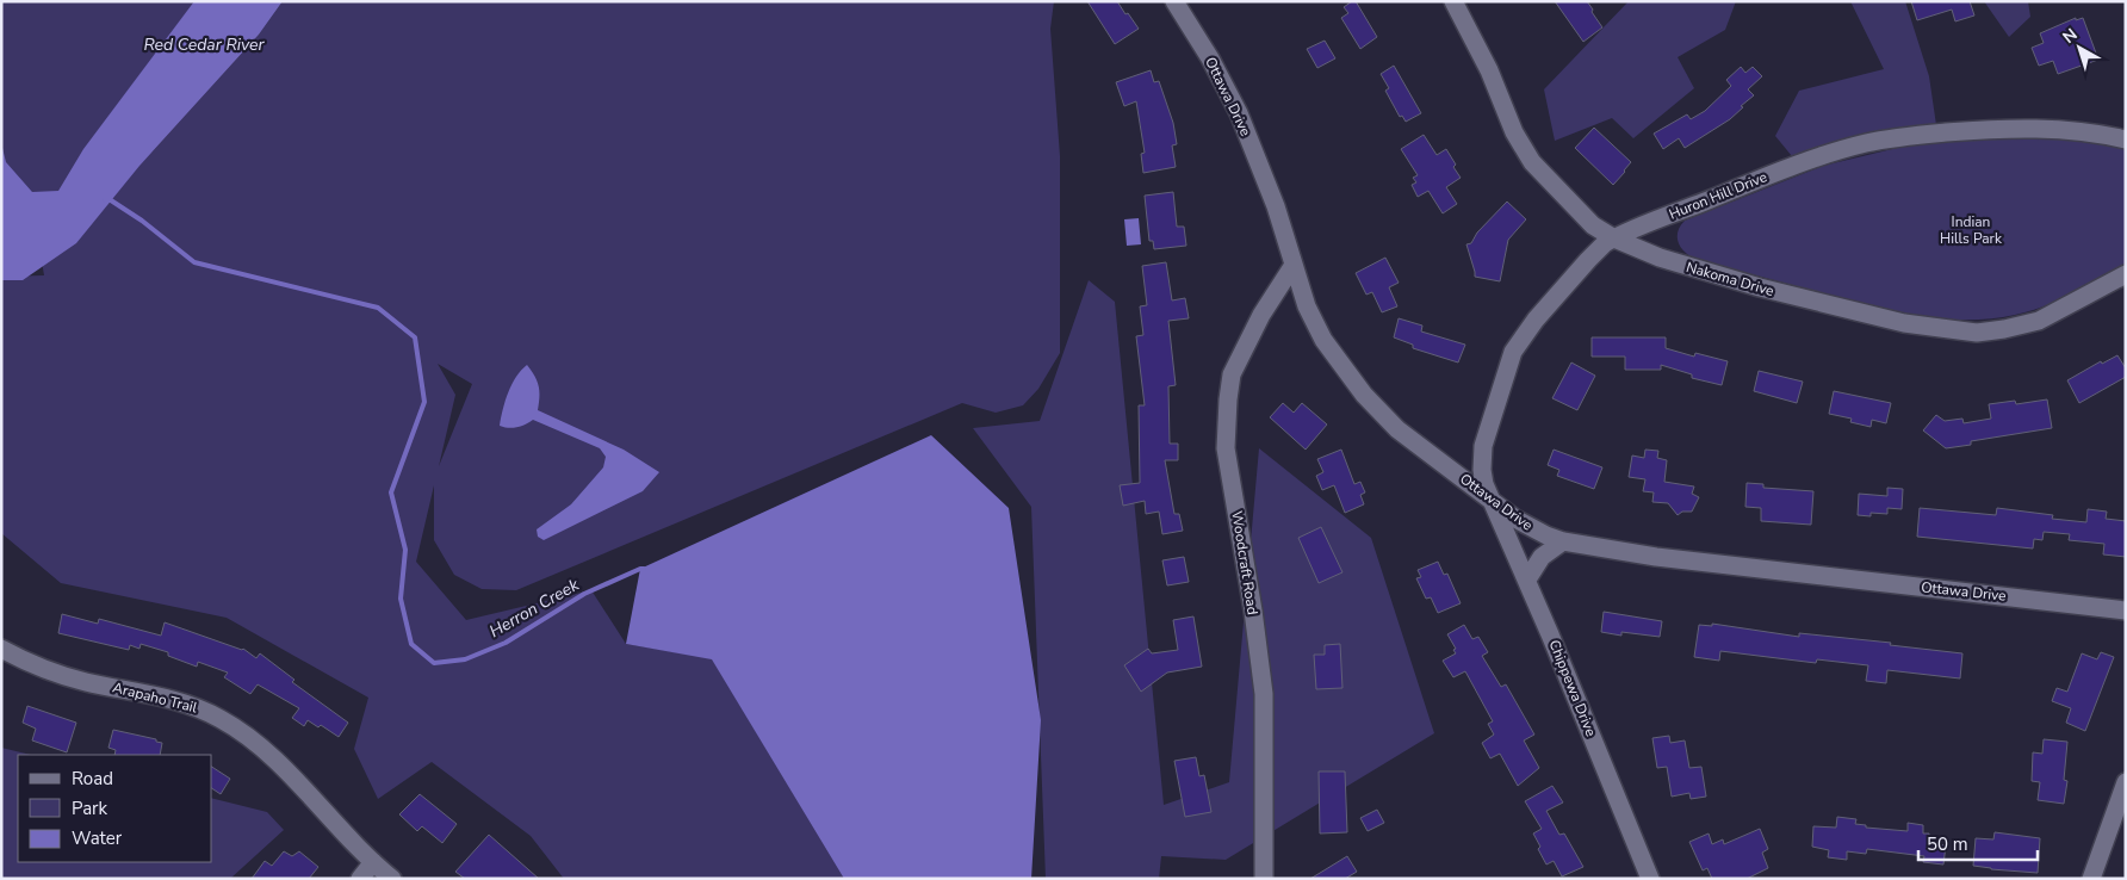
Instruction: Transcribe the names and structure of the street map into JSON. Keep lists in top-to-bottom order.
{
  "streets": {
    "street": [
      "Ottawa Drive",
      "Huron Hill Drive",
      "Nakoma Drive",
      "Woodcraft Road",
      "Chippewa Drive",
      "Arapaho Trail"
    ]
  },
  "crossings": [
    ["Ottawa Drive", "Huron Hill Drive"],
    ["Ottawa Drive", "Woodcraft Road"],
    ["Ottawa Drive", "Chippewa Drive"],
    ["Huron Hill Drive", "Nakoma Drive"],
    ["Huron Hill Drive", "Chippewa Drive"]
  ],
  "water": ["Red Cedar River", "Herron Creek"],
  "parks": ["Indian Hills Park"],
  "legend": ["Road", "Park", "Water"],
  "scale_bar": "50 m",
  "north": "top left"
}
